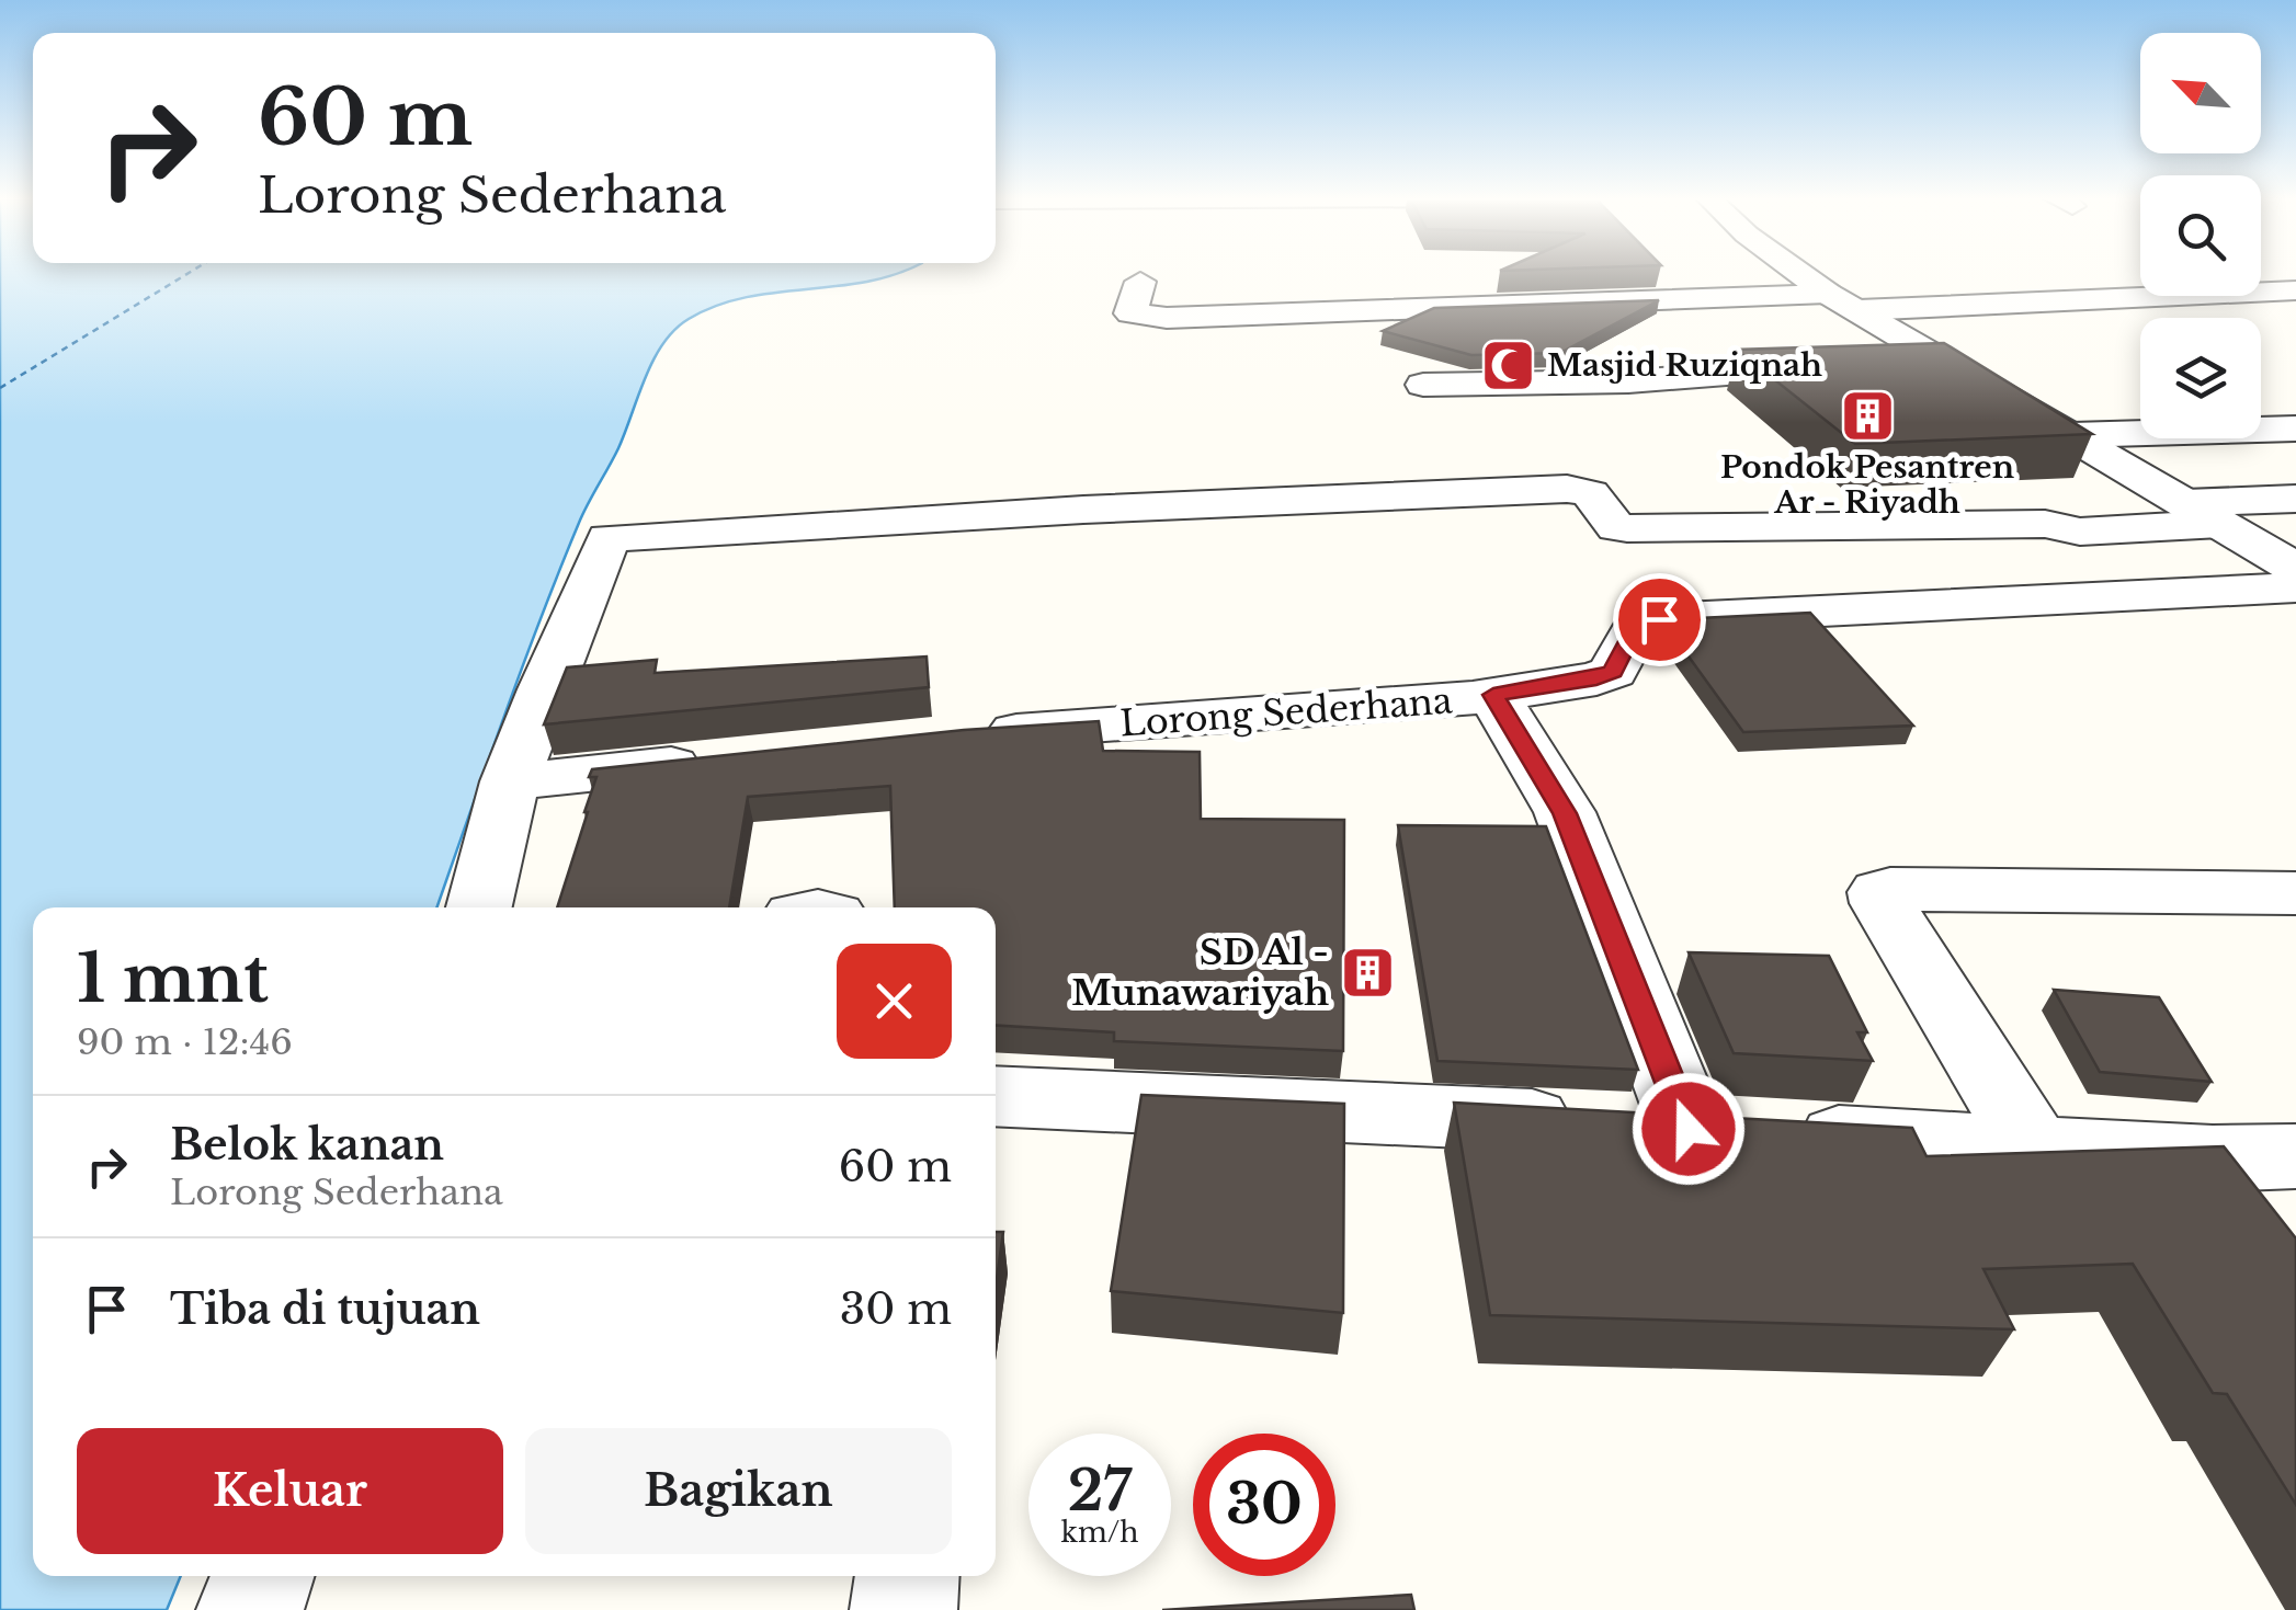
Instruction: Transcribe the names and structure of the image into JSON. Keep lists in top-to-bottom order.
{
  "streets": {
    "street": ["Lorong Sederhana"]
  },
  "places": {
    "mosque": ["Masjid Ruziqnah"],
    "building": ["Pondok Pesantren Ar - Riyadh", "SD Al - Munawariyah"]
  },
  "north": "top left",
  "page": {
    "turn": ["60 m", "Lorong Sederhana"],
    "heading": ["1 mnt", "90 m · 12:46"],
    "list": [
      {
        "name": "Belok kanan",
        "note": "Lorong Sederhana",
        "value": "60 m"
      },
      {
        "name": "Tiba di tujuan",
        "value": "30 m"
      }
    ],
    "buttons": ["Keluar", "Bagikan"],
    "speed": "27 km/h",
    "limit": "30"
  }
}
